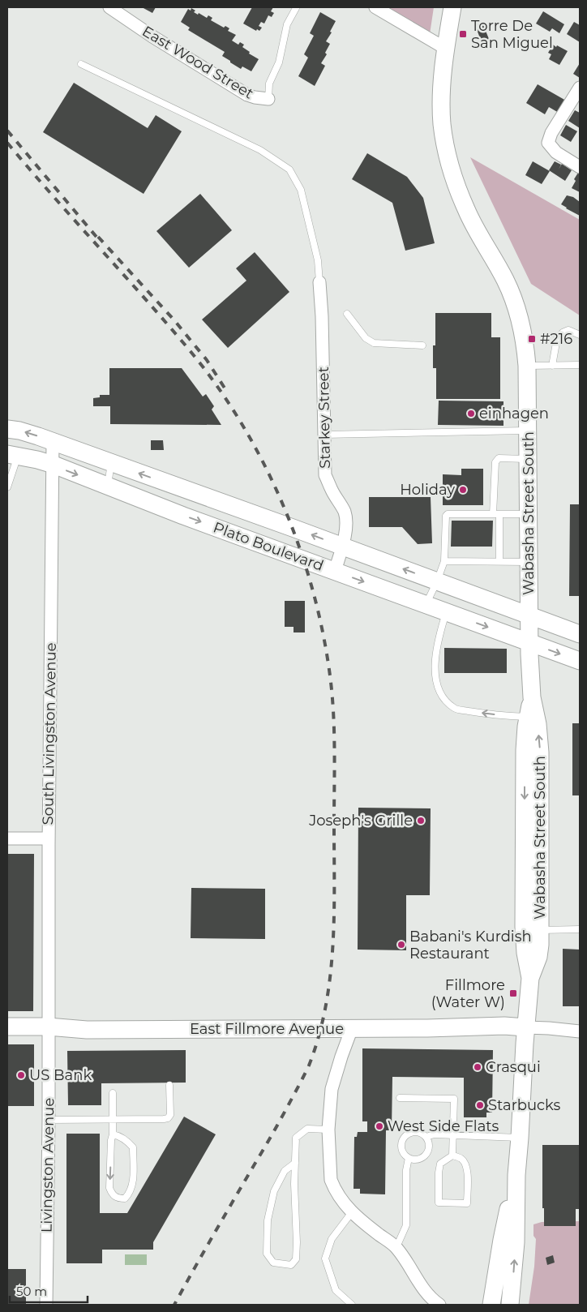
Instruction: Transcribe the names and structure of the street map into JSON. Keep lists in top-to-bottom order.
{
  "streets": {
    "main road": ["Wabasha Street South", "Plato Boulevard", "East Fillmore Avenue"],
    "street": [
      "East Wood Street",
      "Starkey Street",
      "South Livingston Avenue",
      "Livingston Avenue"
    ]
  },
  "crossings": [
    ["Starkey Street", "Plato Boulevard"],
    ["Wabasha Street South", "Plato Boulevard"],
    ["Wabasha Street South", "East Fillmore Avenue"],
    ["Plato Boulevard", "South Livingston Avenue"],
    ["South Livingston Avenue", "East Fillmore Avenue"],
    ["South Livingston Avenue", "Livingston Avenue"],
    ["East Fillmore Avenue", "Livingston Avenue"]
  ],
  "places": {
    "transit": ["Torre De San Miguel", "#216", "Fillmore (Water W)"],
    "other": [
      "einhagen",
      "Holiday",
      "Joseph's Grille",
      "Babani's Kurdish Restaurant",
      "Crasqui",
      "US Bank",
      "Starbucks",
      "West Side Flats"
    ]
  },
  "scale_bar": "50 m"
}
